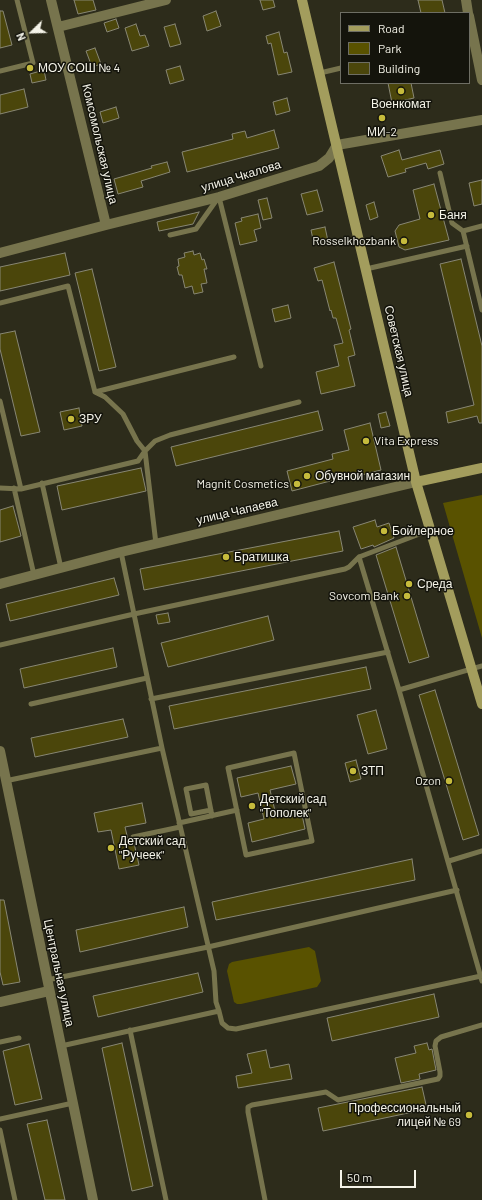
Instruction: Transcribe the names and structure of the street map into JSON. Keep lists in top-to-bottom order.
{
  "streets": {
    "street": [
      "Комсомольская улица",
      "улица Чкалова",
      "Советская улица",
      "улица Чапаева",
      "Центральная улица"
    ]
  },
  "crossings": [
    ["Комсомольская улица", "улица Чкалова"],
    ["улица Чкалова", "Советская улица"],
    ["Советская улица", "улица Чапаева"]
  ],
  "places": [
    "МОУ СОШ № 4",
    "Военкомат",
    "МИ-2",
    "Баня",
    "Rosselkhozbank",
    "ЗРУ",
    "Vita Express",
    "Обувной магазин",
    "Magnit Cosmetics",
    "Бойлерное",
    "Братишка",
    "Среда",
    "Sovcom Bank",
    "ЗТП",
    "Ozon",
    "Детский сад \"Тополек\"",
    "Детский сад \"Ручеек\"",
    "Профессиональный лицей № 69"
  ],
  "legend": ["Road", "Park", "Building"],
  "scale_bar": "50 m",
  "north": "bottom left"
}
